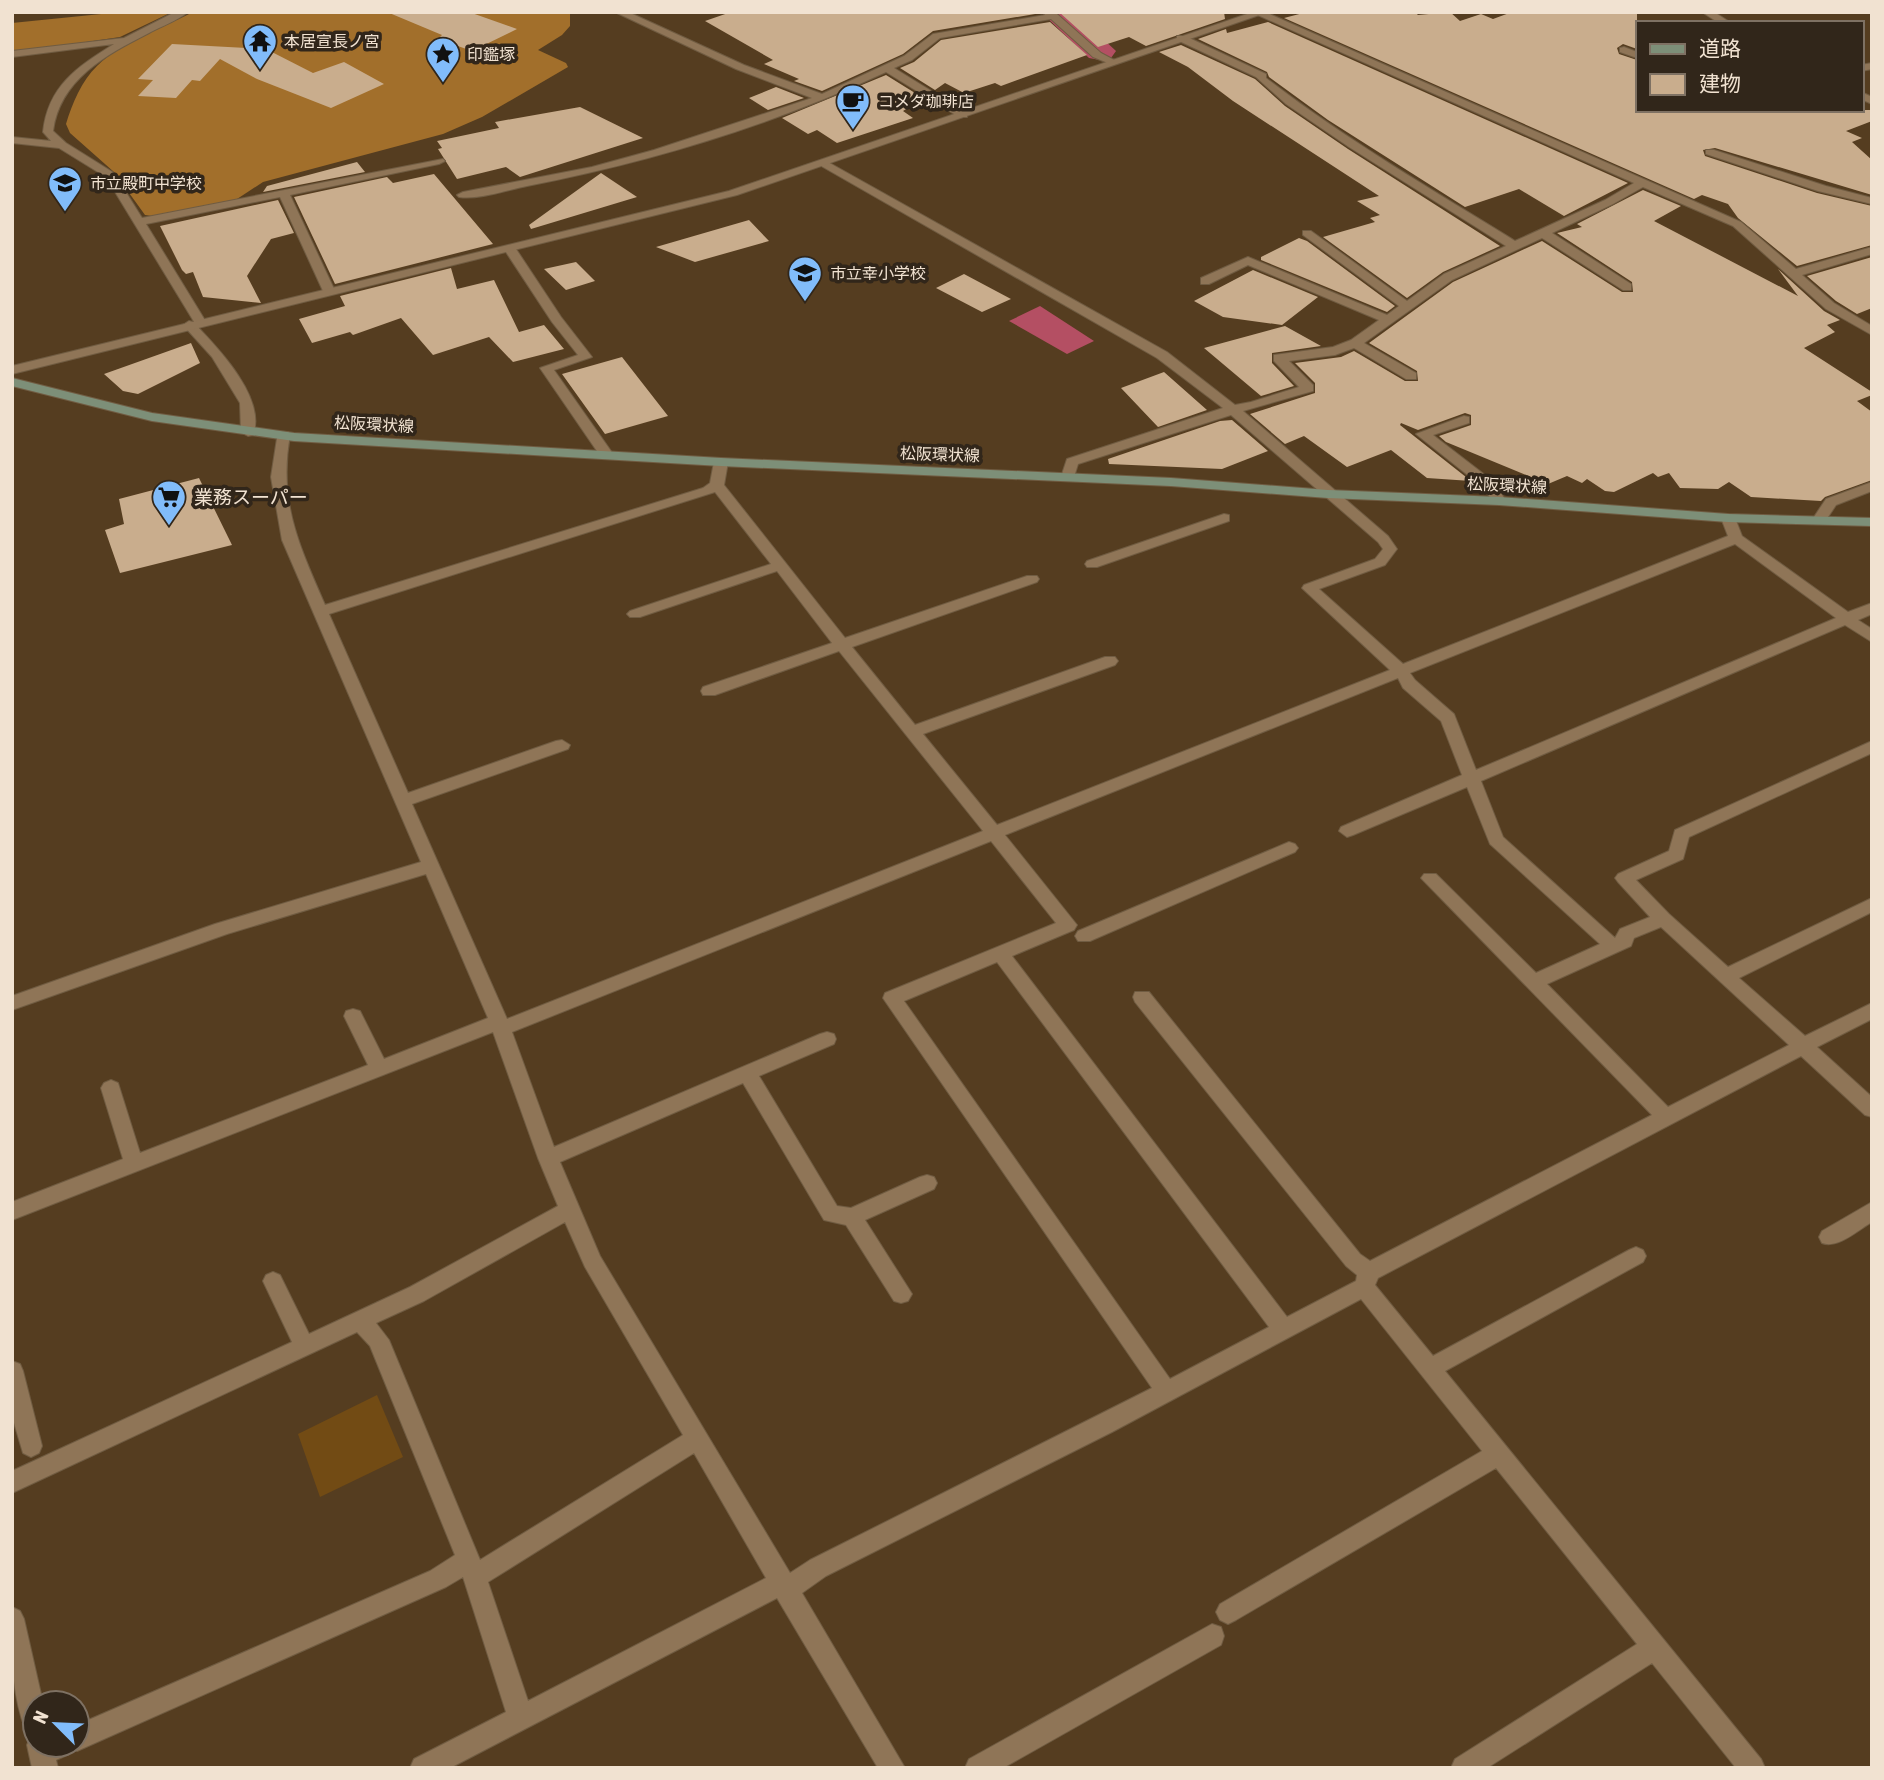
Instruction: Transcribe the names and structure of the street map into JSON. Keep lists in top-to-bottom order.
{
  "streets": {
    "main road": ["松阪環状線"]
  },
  "places": {
    "temple": ["本居宣長ノ宮"],
    "place": ["印鑑塚"],
    "cafe": ["コメダ珈琲店"],
    "school or university": ["市立殿町中学校", "市立幸小学校"],
    "supermarket": ["業務スーパー"]
  },
  "legend": ["道路", "建物"],
  "north": "top left"
}
